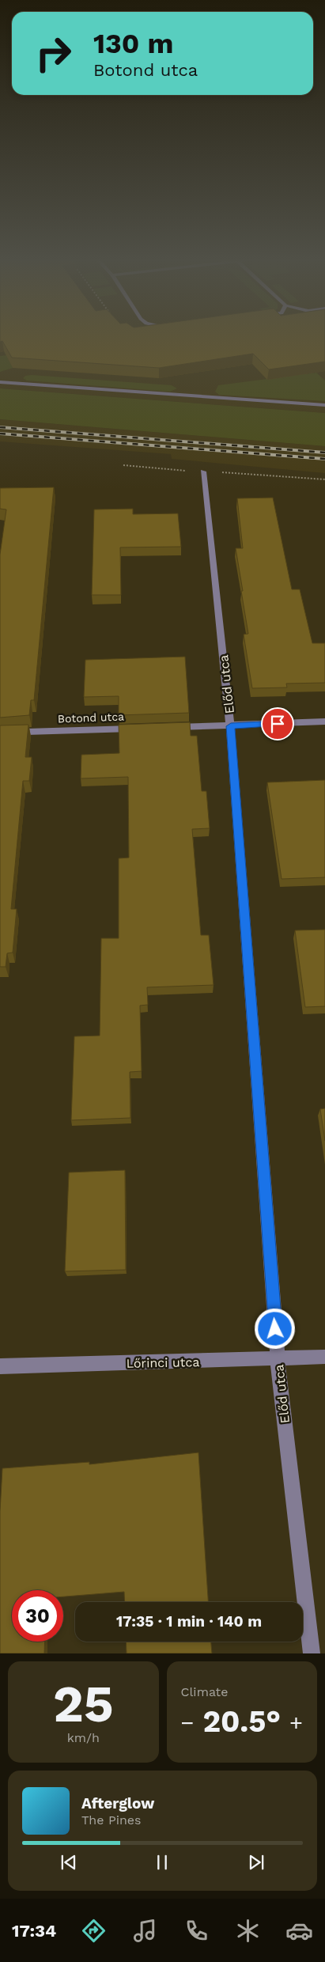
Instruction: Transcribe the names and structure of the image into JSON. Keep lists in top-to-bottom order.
{
  "streets": {
    "street": ["Előd utca", "Botond utca", "Lőrinci utca"]
  },
  "crossings": [
    ["Előd utca", "Lőrinci utca"]
  ],
  "page": {
    "turn": ["130 m", "Botond utca"],
    "limit": "30",
    "trip": "17:35 · 1 min · 140 m",
    "tile": [
      ["25", "km/h"],
      "Climate"
    ],
    "heat": ["−", "20.5°", "+"],
    "song": ["Afterglow", "The Pines"],
    "tabs": "17:34"
  }
}
